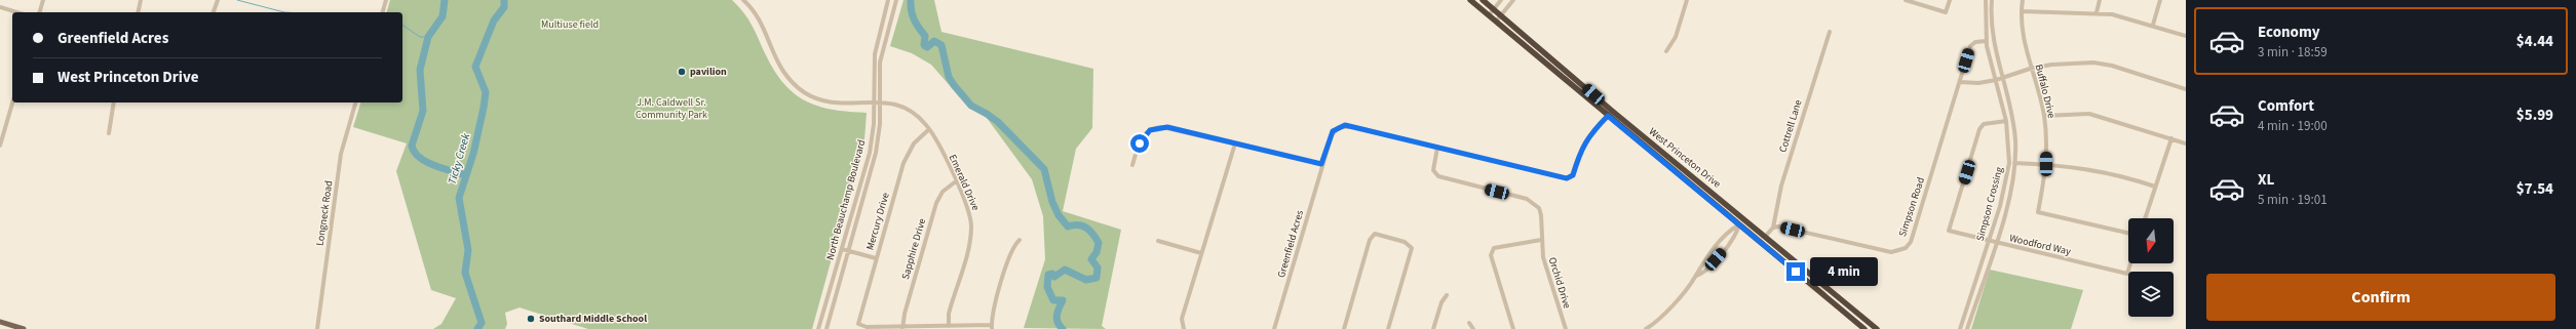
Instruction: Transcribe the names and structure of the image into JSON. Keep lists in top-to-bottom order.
{
  "streets": {
    "highway": ["West Princeton Drive"],
    "street": [
      "Buffalo Drive",
      "Cottrell Lane",
      "Emerald Drive",
      "North Beauchamp Boulevard",
      "Simpson Crossing",
      "Simpson Road",
      "Longneck Road",
      "Mercury Drive",
      "Greenfield Acres",
      "Woodford Way",
      "Sapphire Drive",
      "Orchid Drive"
    ]
  },
  "crossings": [
    ["Cottrell Lane", "Simpson Road"],
    ["Emerald Drive", "North Beauchamp Boulevard"],
    ["Emerald Drive", "Mercury Drive"],
    ["Emerald Drive", "Sapphire Drive"],
    ["Simpson Crossing", "Woodford Way"],
    ["Mercury Drive", "Sapphire Drive"],
    ["Greenfield Acres", "Orchid Drive"]
  ],
  "water": ["Ticky Creek"],
  "parks": ["Multiuse field", "J.M. Caldwell Sr. Community Park"],
  "places": ["pavilion", "Southard Middle School"],
  "north": "bottom",
  "page": {
    "list": [
      {
        "name": "Economy",
        "note": "3 min · 18:59",
        "value": "$4.44"
      },
      {
        "name": "Comfort",
        "note": "4 min · 19:00",
        "value": "$5.99"
      },
      {
        "name": "XL",
        "note": "5 min · 19:01",
        "value": "$7.54"
      }
    ],
    "banner": ["Greenfield Acres", "West Princeton Drive"],
    "bubble": "4 min",
    "buttons": "Confirm"
  }
}
